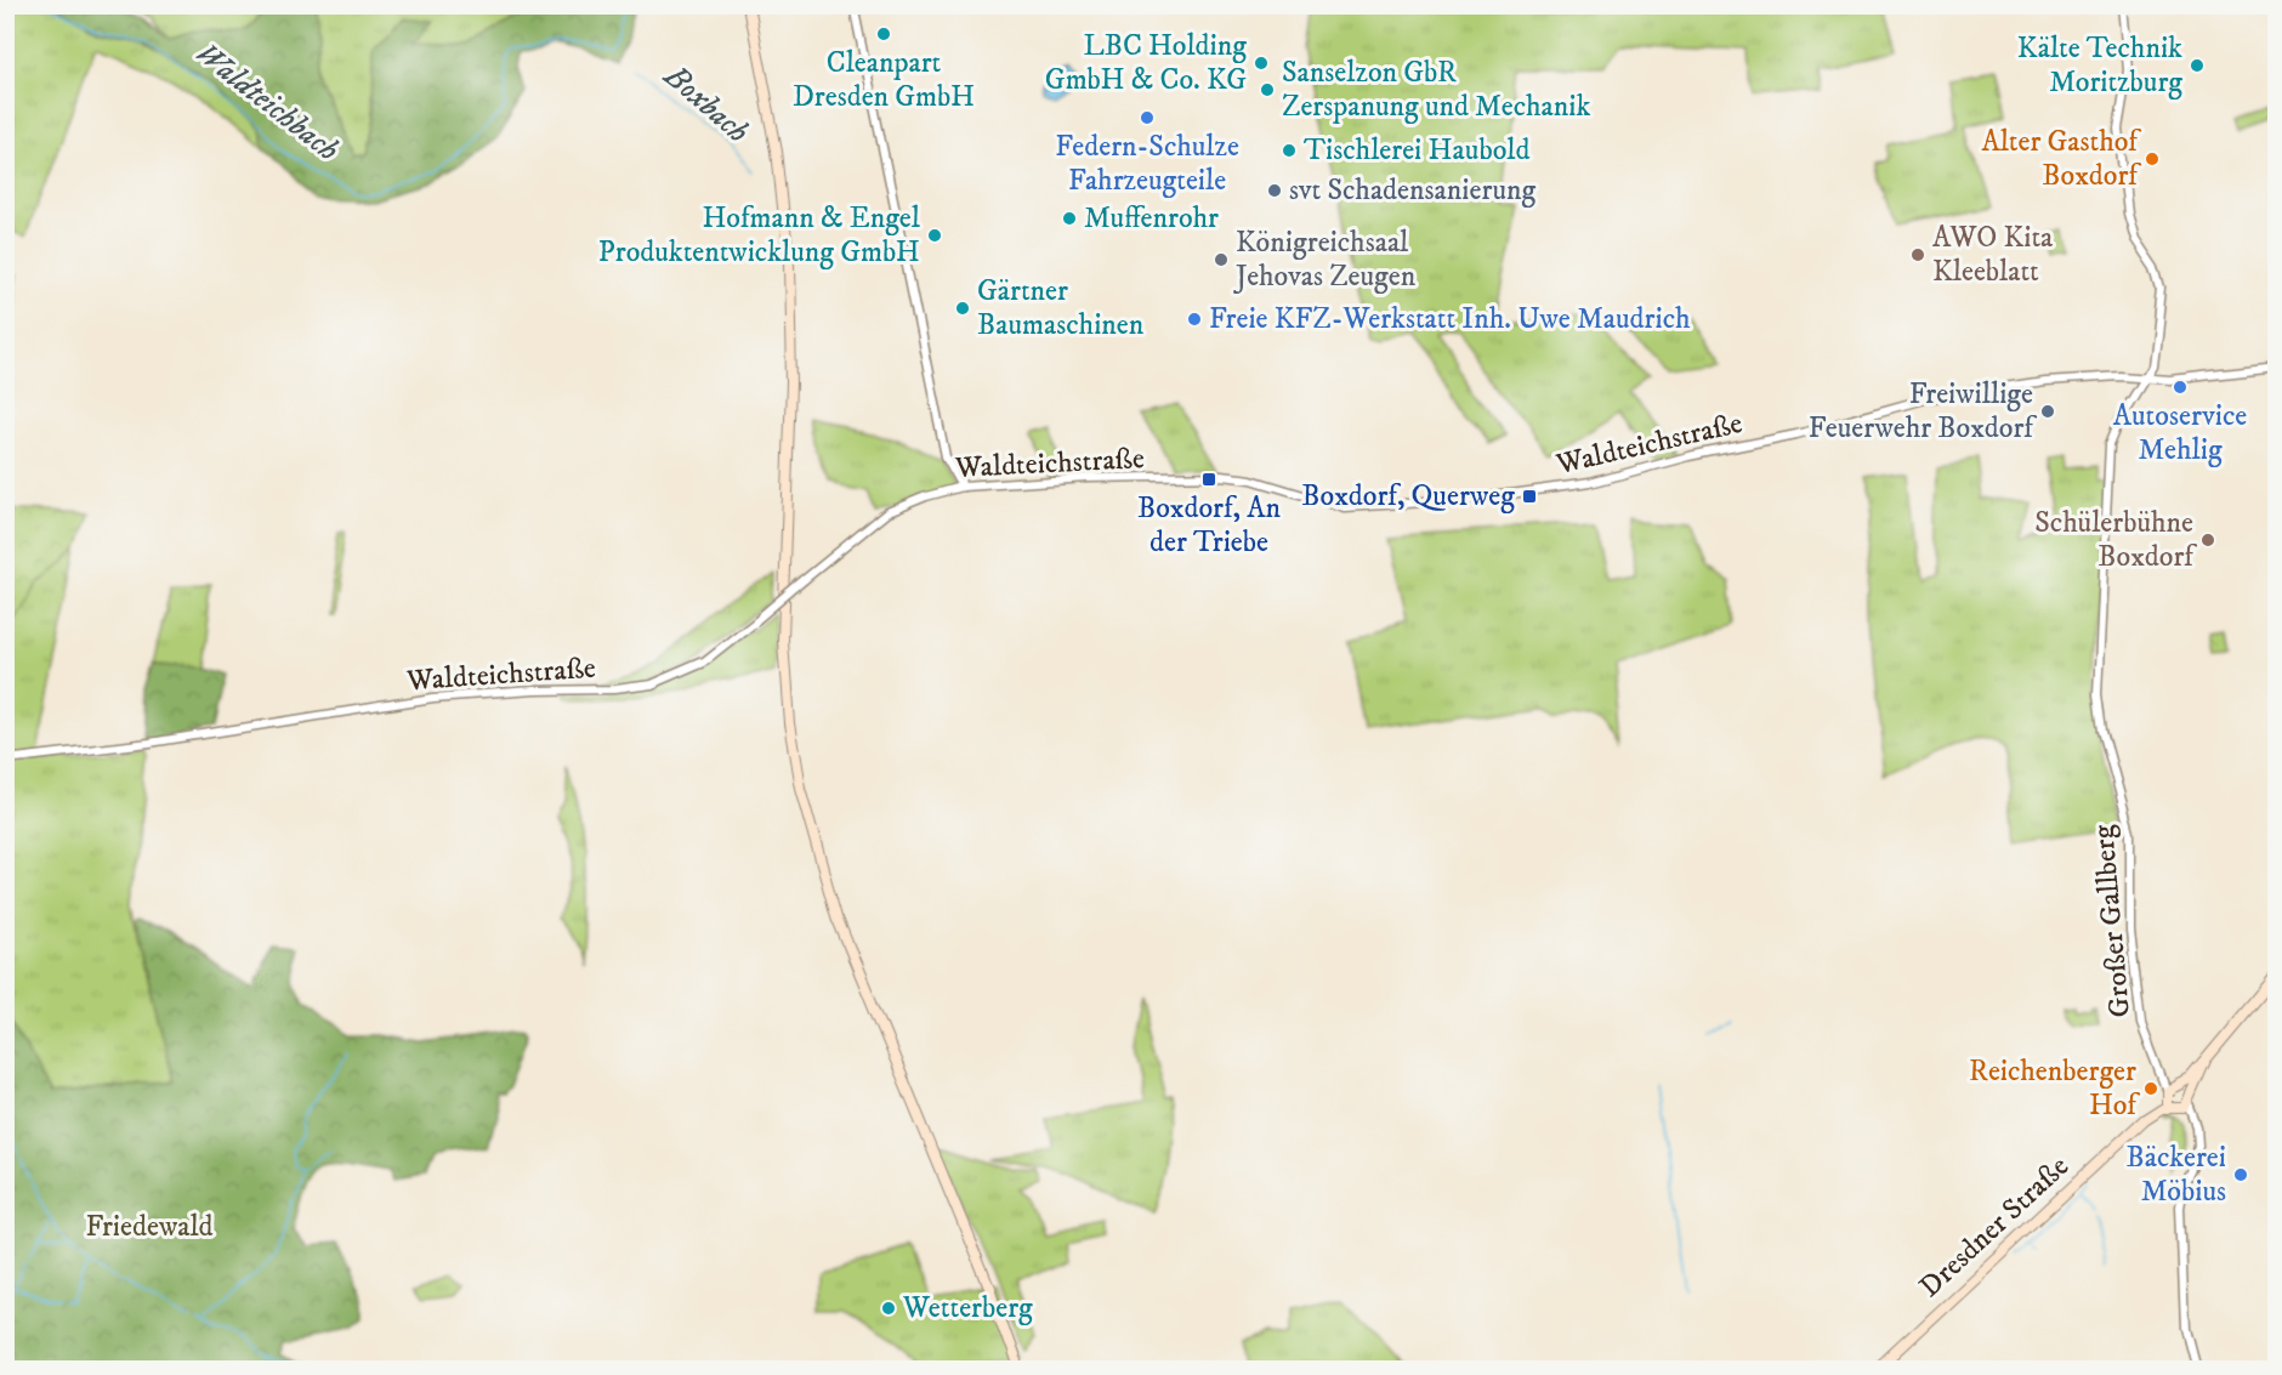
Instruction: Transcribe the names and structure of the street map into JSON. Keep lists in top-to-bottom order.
{
  "streets": {
    "main road": ["Dresdner Straße"],
    "street": ["Waldteichstraße", "Großer Gallberg"]
  },
  "crossings": [
    ["Waldteichstraße", "Großer Gallberg"],
    ["Großer Gallberg", "Dresdner Straße"]
  ],
  "water": ["Waldteichbach", "Boxbach"],
  "parks": ["Friedewald"],
  "places": {
    "other": [
      "Cleanpart Dresden GmbH",
      "LBC Holding GmbH & Co. KG",
      "Kälte Technik Moritzburg",
      "Sanselzon GbR Zerspanung und Mechanik",
      "Federn-Schulze Fahrzeugteile",
      "Tischlerei Haubold",
      "Alter Gasthof Boxdorf",
      "svt Schadensanierung",
      "Muffenrohr",
      "Hofmann & Engel Produktentwicklung GmbH",
      "AWO Kita Kleeblatt",
      "Königreichsaal Jehovas Zeugen",
      "Gärtner Baumaschinen",
      "Freie KFZ-Werkstatt Inh. Uwe Maudrich",
      "Autoservice Mehlig",
      "Freiwillige Feuerwehr Boxdorf",
      "Schülerbühne Boxdorf",
      "Reichenberger Hof",
      "Bäckerei Möbius",
      "Wetterberg"
    ],
    "transit": ["Boxdorf, An der Triebe", "Boxdorf, Querweg"]
  }
}
